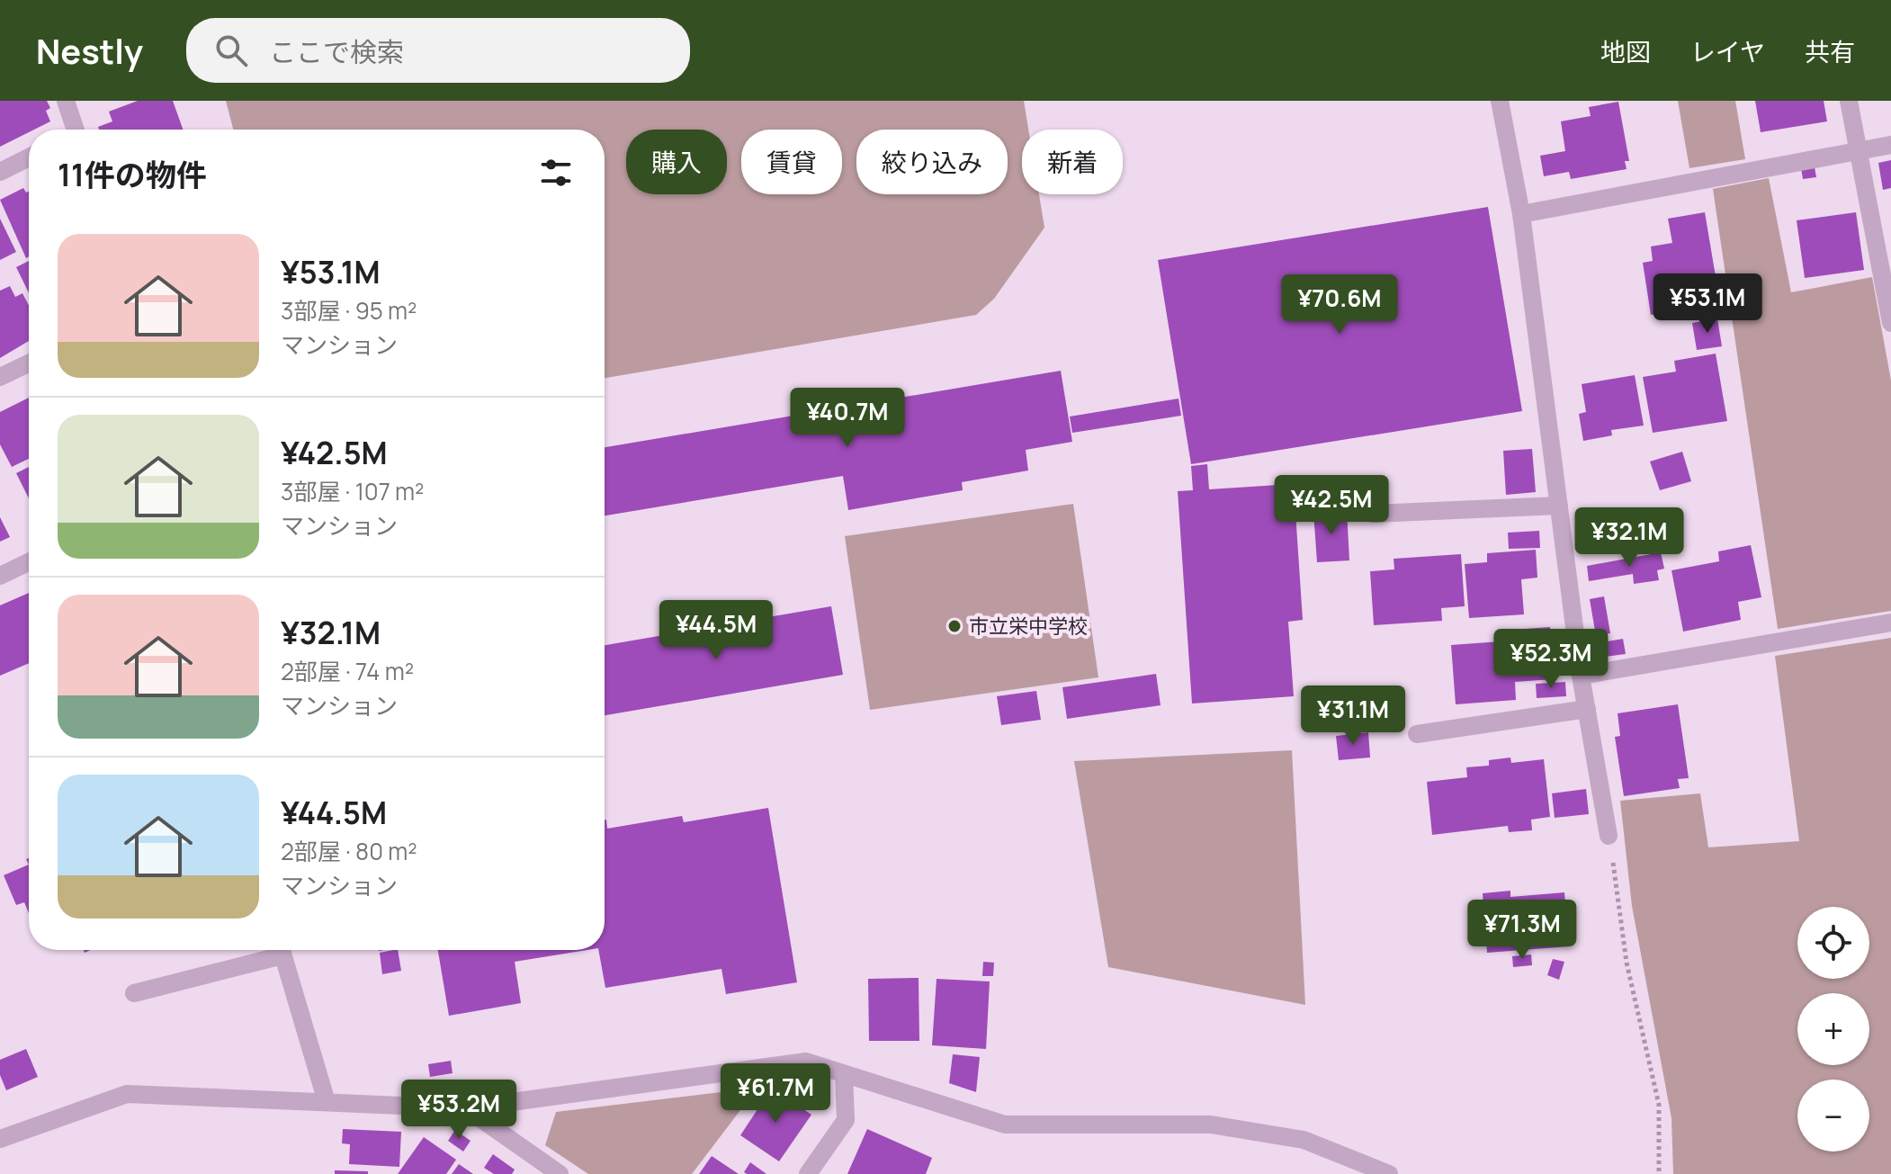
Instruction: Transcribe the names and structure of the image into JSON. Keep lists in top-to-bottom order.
{
  "places": ["市立栄中学校"],
  "page": {
    "header": "Nestly",
    "search": "ここで検索",
    "nav": ["地図", "レイヤ", "共有"],
    "chip": [
      "購入",
      "賃貸",
      "絞り込み",
      "新着"
    ],
    "heading": "11件の物件",
    "list": [
      {
        "name": "¥53.1M",
        "note": "3部屋 · 95 m² · マンション"
      },
      {
        "name": "¥42.5M",
        "note": "3部屋 · 107 m² · マンション"
      },
      {
        "name": "¥32.1M",
        "note": "2部屋 · 74 m² · マンション"
      },
      {
        "name": "¥44.5M",
        "note": "2部屋 · 80 m² · マンション"
      }
    ],
    "price": [
      "¥53.1M",
      "¥70.6M",
      "¥40.7M",
      "¥42.5M",
      "¥32.1M",
      "¥44.5M",
      "¥52.3M",
      "¥31.1M",
      "¥71.3M",
      "¥61.7M",
      "¥53.2M"
    ],
    "map_buttons": ["+", "−"]
  }
}
